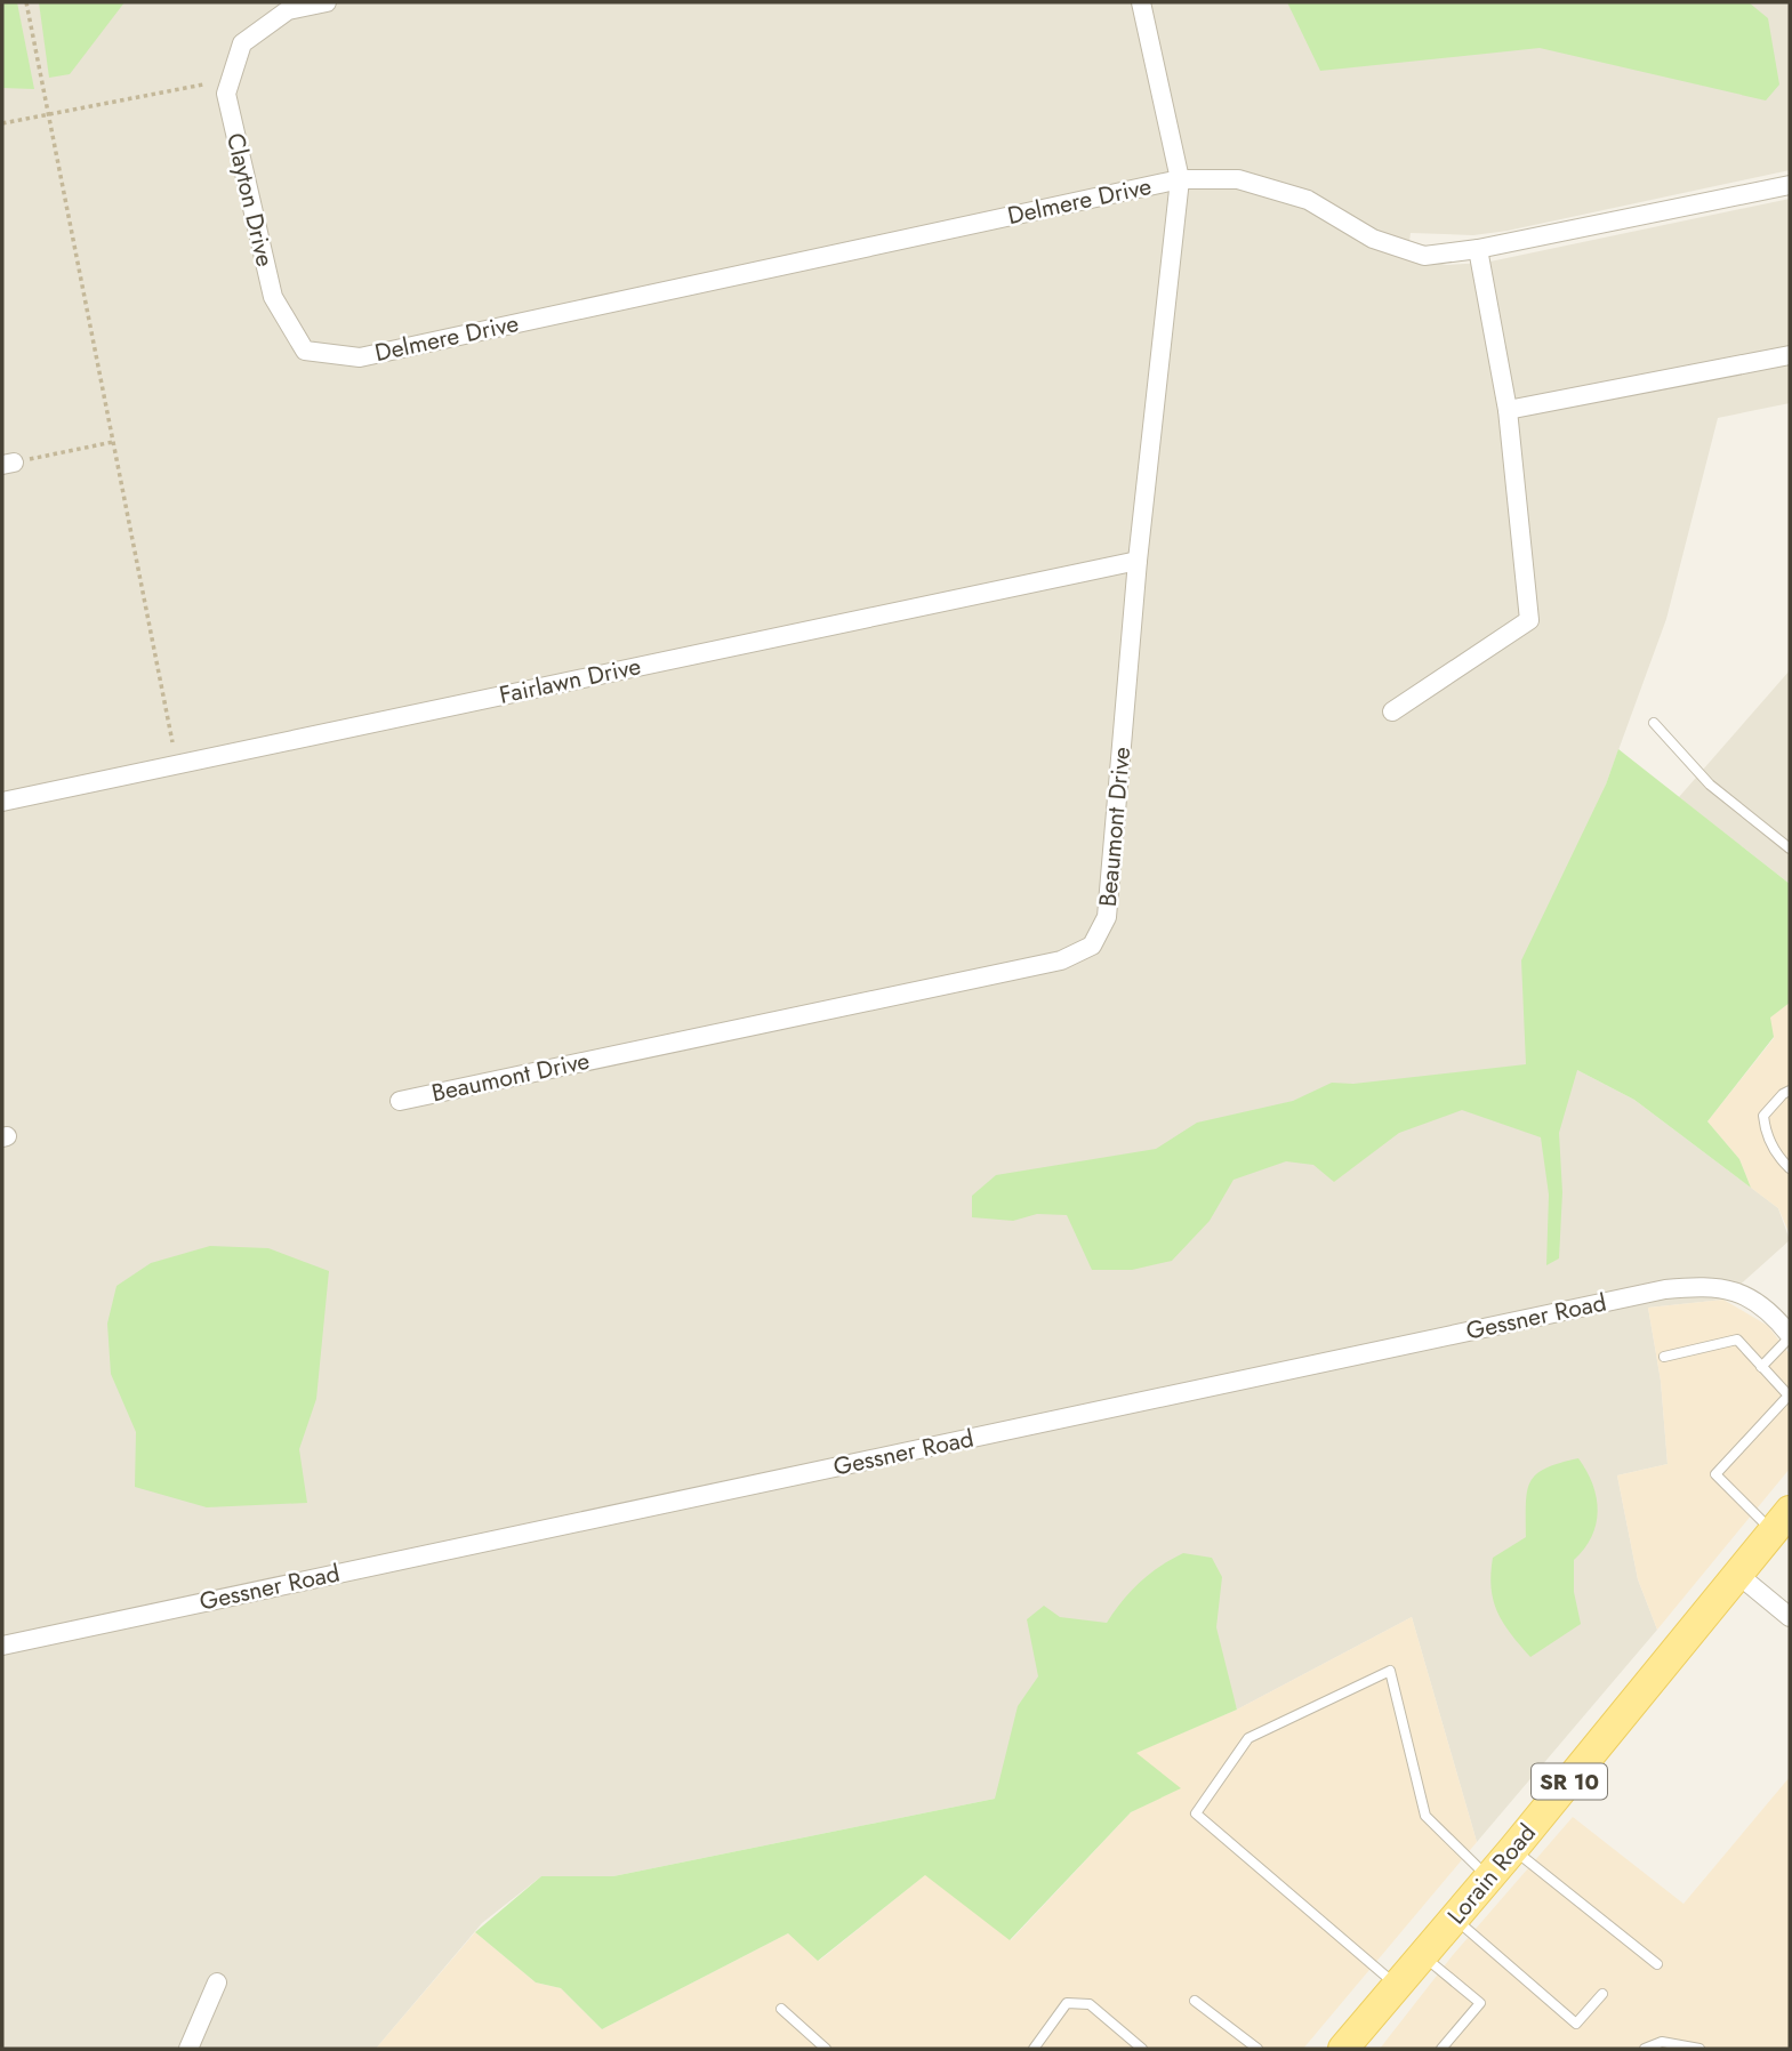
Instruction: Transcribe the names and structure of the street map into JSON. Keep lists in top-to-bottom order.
{
  "streets": {
    "main road": ["SR 10", "Lorain Road"],
    "street": [
      "Clayton Drive",
      "Delmere Drive",
      "Fairlawn Drive",
      "Beaumont Drive",
      "Gessner Road"
    ]
  },
  "crossings": [
    ["Clayton Drive", "Delmere Drive"],
    ["Delmere Drive", "Beaumont Drive"],
    ["Fairlawn Drive", "Beaumont Drive"]
  ]
}
